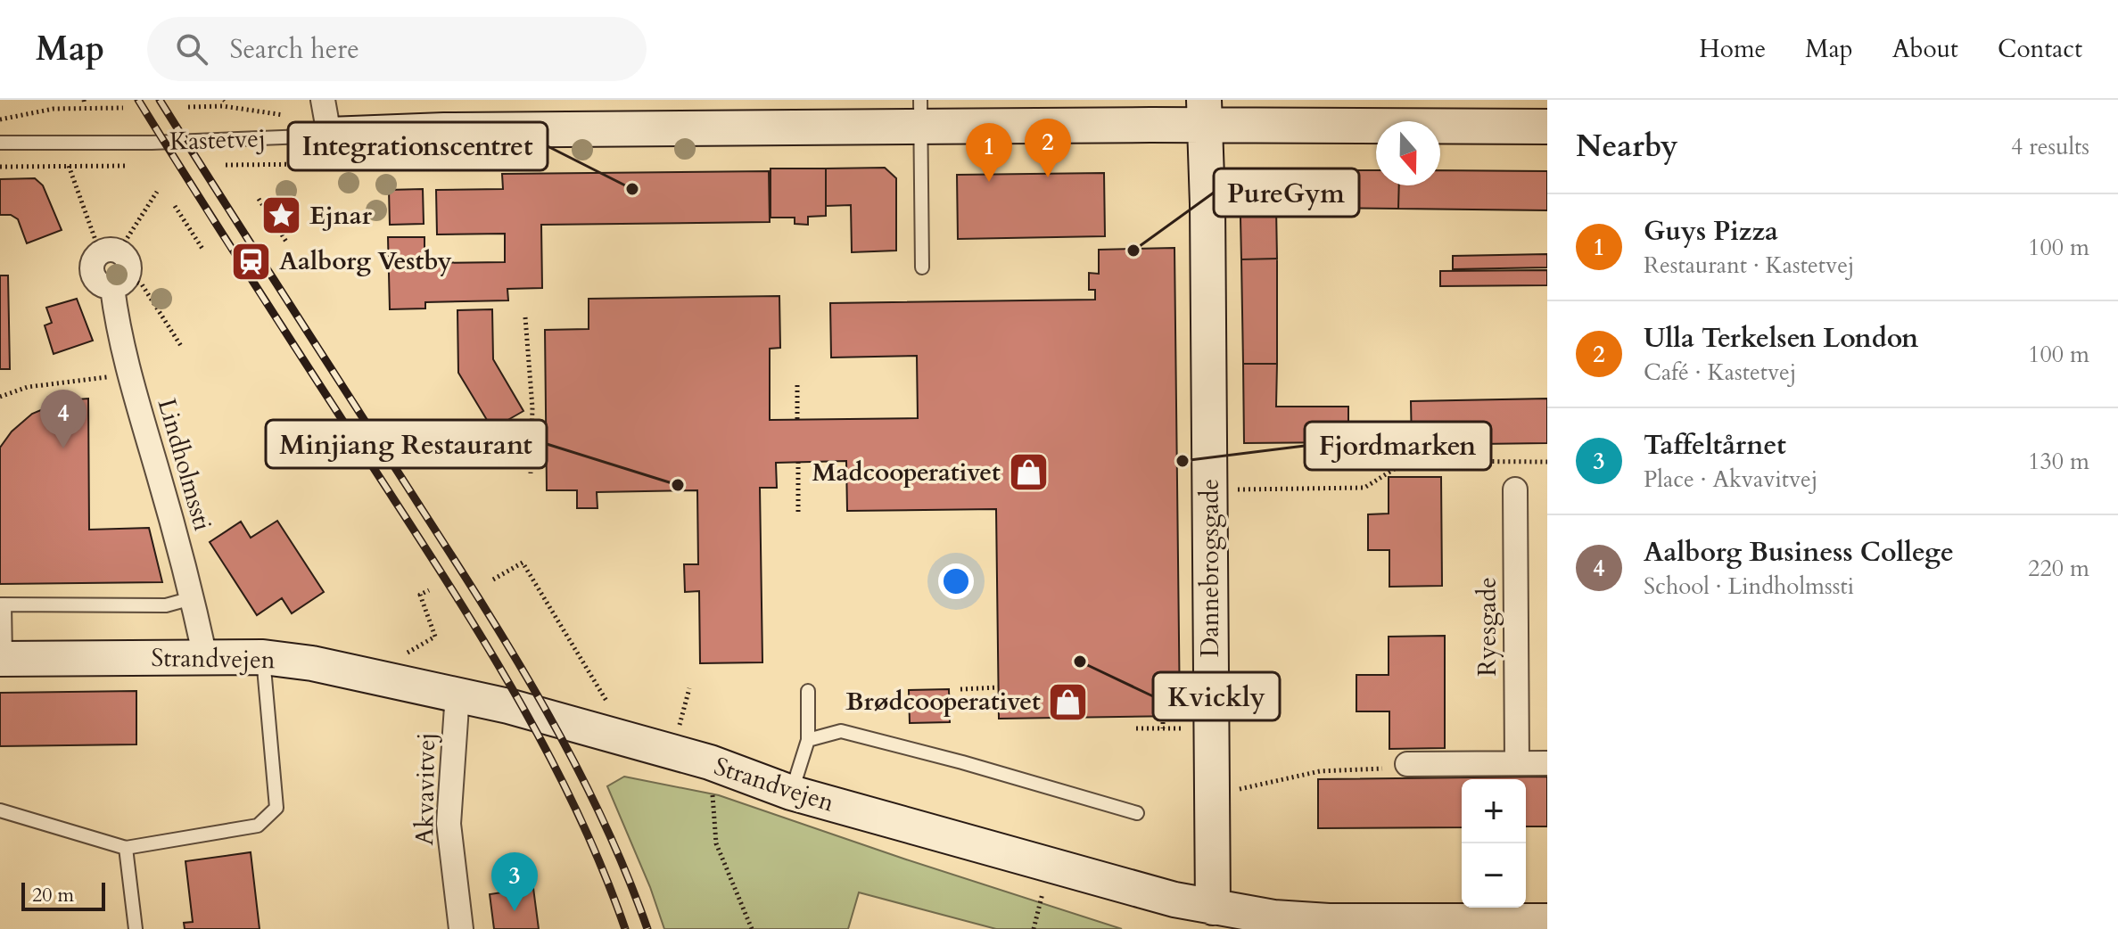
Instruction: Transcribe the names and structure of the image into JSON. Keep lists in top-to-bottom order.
{
  "streets": {
    "street": [
      "Kastetvej",
      "Lindholmssti",
      "Dannebrogsgade",
      "Ryesgade",
      "Strandvejen",
      "Akvavitvej"
    ]
  },
  "crossings": [
    ["Kastetvej", "Dannebrogsgade"],
    ["Lindholmssti", "Strandvejen"],
    ["Dannebrogsgade", "Strandvejen"],
    ["Strandvejen", "Akvavitvej"]
  ],
  "places": {
    "other": [
      "Integrationscentret",
      "PureGym",
      "Fjordmarken",
      "Minjiang Restaurant",
      "Kvickly"
    ],
    "place": ["Ejnar"],
    "station": ["Aalborg Vestby"],
    "shop": ["Madcooperativet", "Brødcooperativet"]
  },
  "scale_bar": "20 m",
  "north": "bottom",
  "page": {
    "header": "Map",
    "search": "Search here",
    "nav": [
      "Home",
      "Map",
      "About",
      "Contact"
    ],
    "heading": ["Nearby", "4 results"],
    "pins": [
      "2",
      "1",
      "4",
      "3"
    ],
    "list": [
      {
        "mark": "1",
        "name": "Guys Pizza",
        "note": "Restaurant · Kastetvej",
        "value": "100 m"
      },
      {
        "mark": "2",
        "name": "Ulla Terkelsen London",
        "note": "Café · Kastetvej",
        "value": "100 m"
      },
      {
        "mark": "3",
        "name": "Taffeltårnet",
        "note": "Place · Akvavitvej",
        "value": "130 m"
      },
      {
        "mark": "4",
        "name": "Aalborg Business College",
        "note": "School · Lindholmssti",
        "value": "220 m"
      }
    ],
    "map_buttons": ["+", "−"],
    "scale": "20 m"
  }
}
